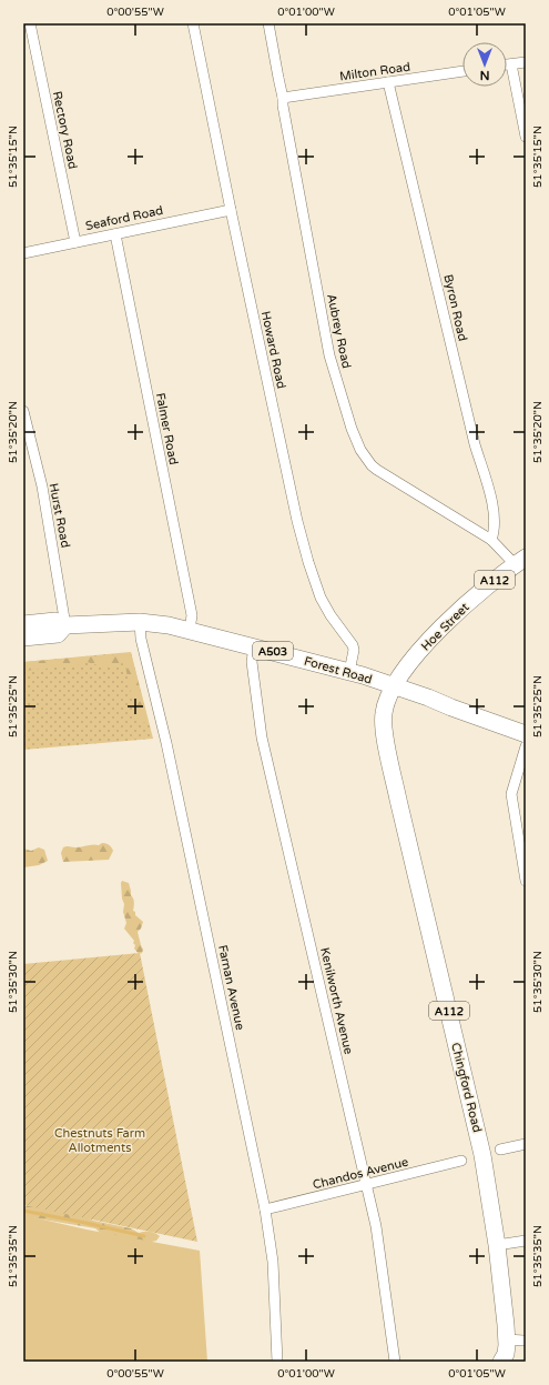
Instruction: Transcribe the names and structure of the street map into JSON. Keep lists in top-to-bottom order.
{
  "streets": {
    "main road": [
      "A112",
      "Hoe Street",
      "A503",
      "Forest Road",
      "Chingford Road"
    ],
    "street": [
      "Milton Road",
      "Rectory Road",
      "Seaford Road",
      "Byron Road",
      "Aubrey Road",
      "Howard Road",
      "Falmer Road",
      "Hurst Road",
      "Farnan Avenue",
      "Kenilworth Avenue",
      "Chandos Avenue"
    ]
  },
  "crossings": [
    ["Milton Road", "Byron Road"],
    ["Milton Road", "Aubrey Road"],
    ["Rectory Road", "Seaford Road"],
    ["Seaford Road", "Howard Road"],
    ["Seaford Road", "Falmer Road"],
    ["Byron Road", "Aubrey Road"],
    ["Aubrey Road", "Hoe Street"],
    ["Howard Road", "Forest Road"],
    ["Falmer Road", "Forest Road"],
    ["Hurst Road", "Forest Road"],
    ["Hoe Street", "Forest Road"],
    ["Hoe Street", "Chingford Road"],
    ["Forest Road", "Farnan Avenue"],
    ["Forest Road", "Kenilworth Avenue"],
    ["Forest Road", "Chingford Road"],
    ["Farnan Avenue", "Chandos Avenue"],
    ["Kenilworth Avenue", "Chandos Avenue"]
  ],
  "parks": ["Chestnuts Farm Allotments"],
  "north": "bottom",
  "coordinates": [
    "0°00'55\"W",
    "0°01'00\"W",
    "0°01'05\"W",
    "51°35'15\"N",
    "51°35'20\"N",
    "51°35'25\"N",
    "51°35'30\"N",
    "51°35'35\"N"
  ]
}
